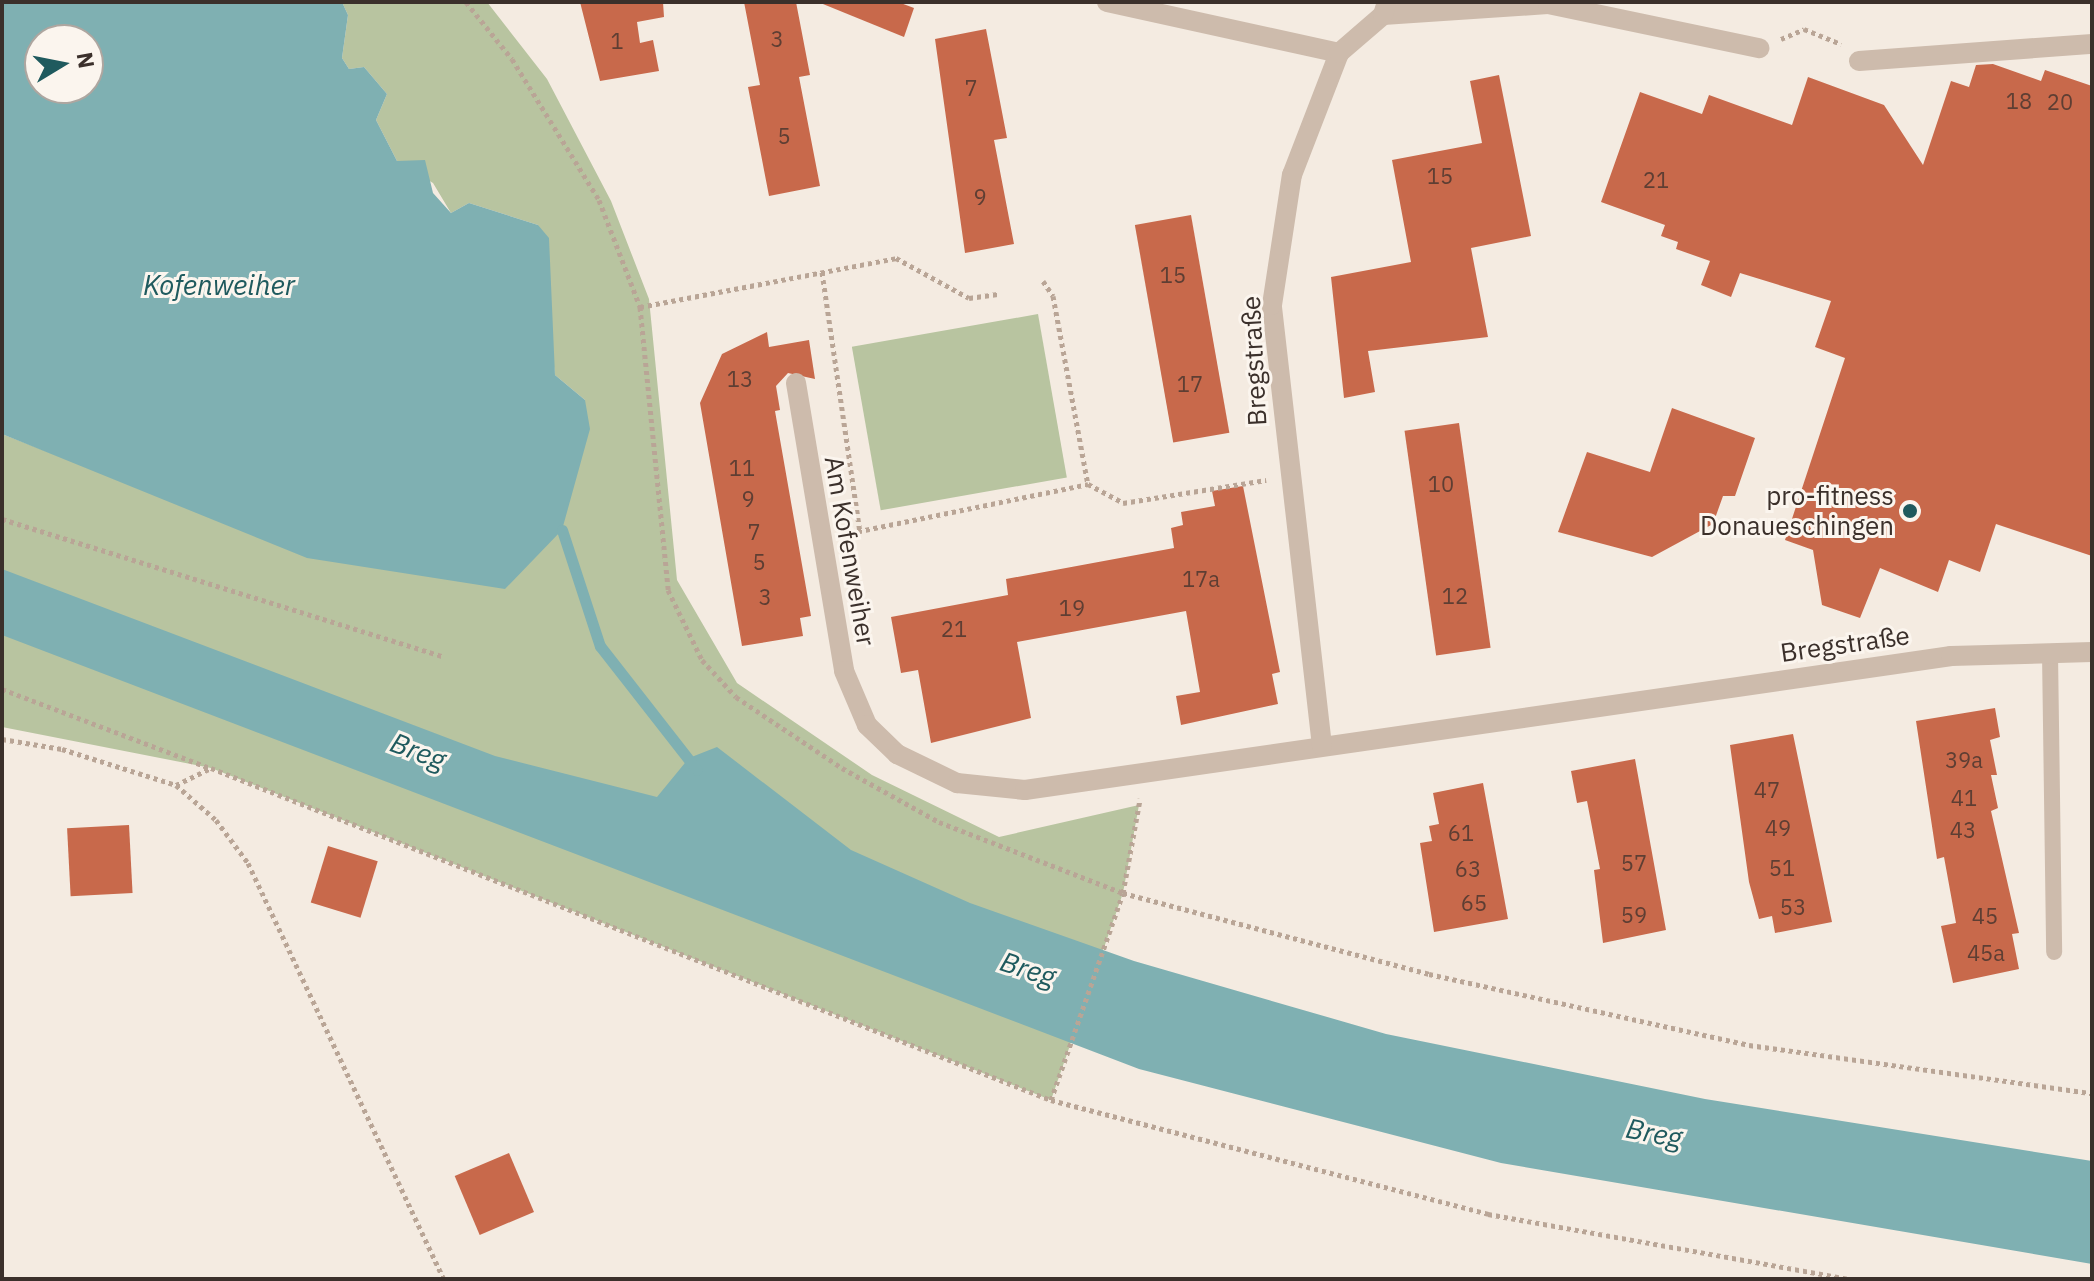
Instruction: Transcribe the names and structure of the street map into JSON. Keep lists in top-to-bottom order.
{
  "streets": {
    "street": ["Bregstraße", "Am Kofenweiher"]
  },
  "crossings": [
    ["Bregstraße", "Am Kofenweiher"]
  ],
  "water": ["Kofenweiher", "Breg"],
  "places": ["pro-fitness Donaueschingen"],
  "house_numbers": [
    "3",
    "1",
    "7",
    "18",
    "20",
    "5",
    "15",
    "21",
    "9",
    "15",
    "13",
    "17",
    "11",
    "10",
    "9",
    "7",
    "5",
    "17a",
    "12",
    "3",
    "19",
    "21",
    "39a",
    "47",
    "41",
    "49",
    "43",
    "61",
    "57",
    "51",
    "63",
    "65",
    "53",
    "59",
    "45",
    "45a"
  ],
  "north": "right"
}
